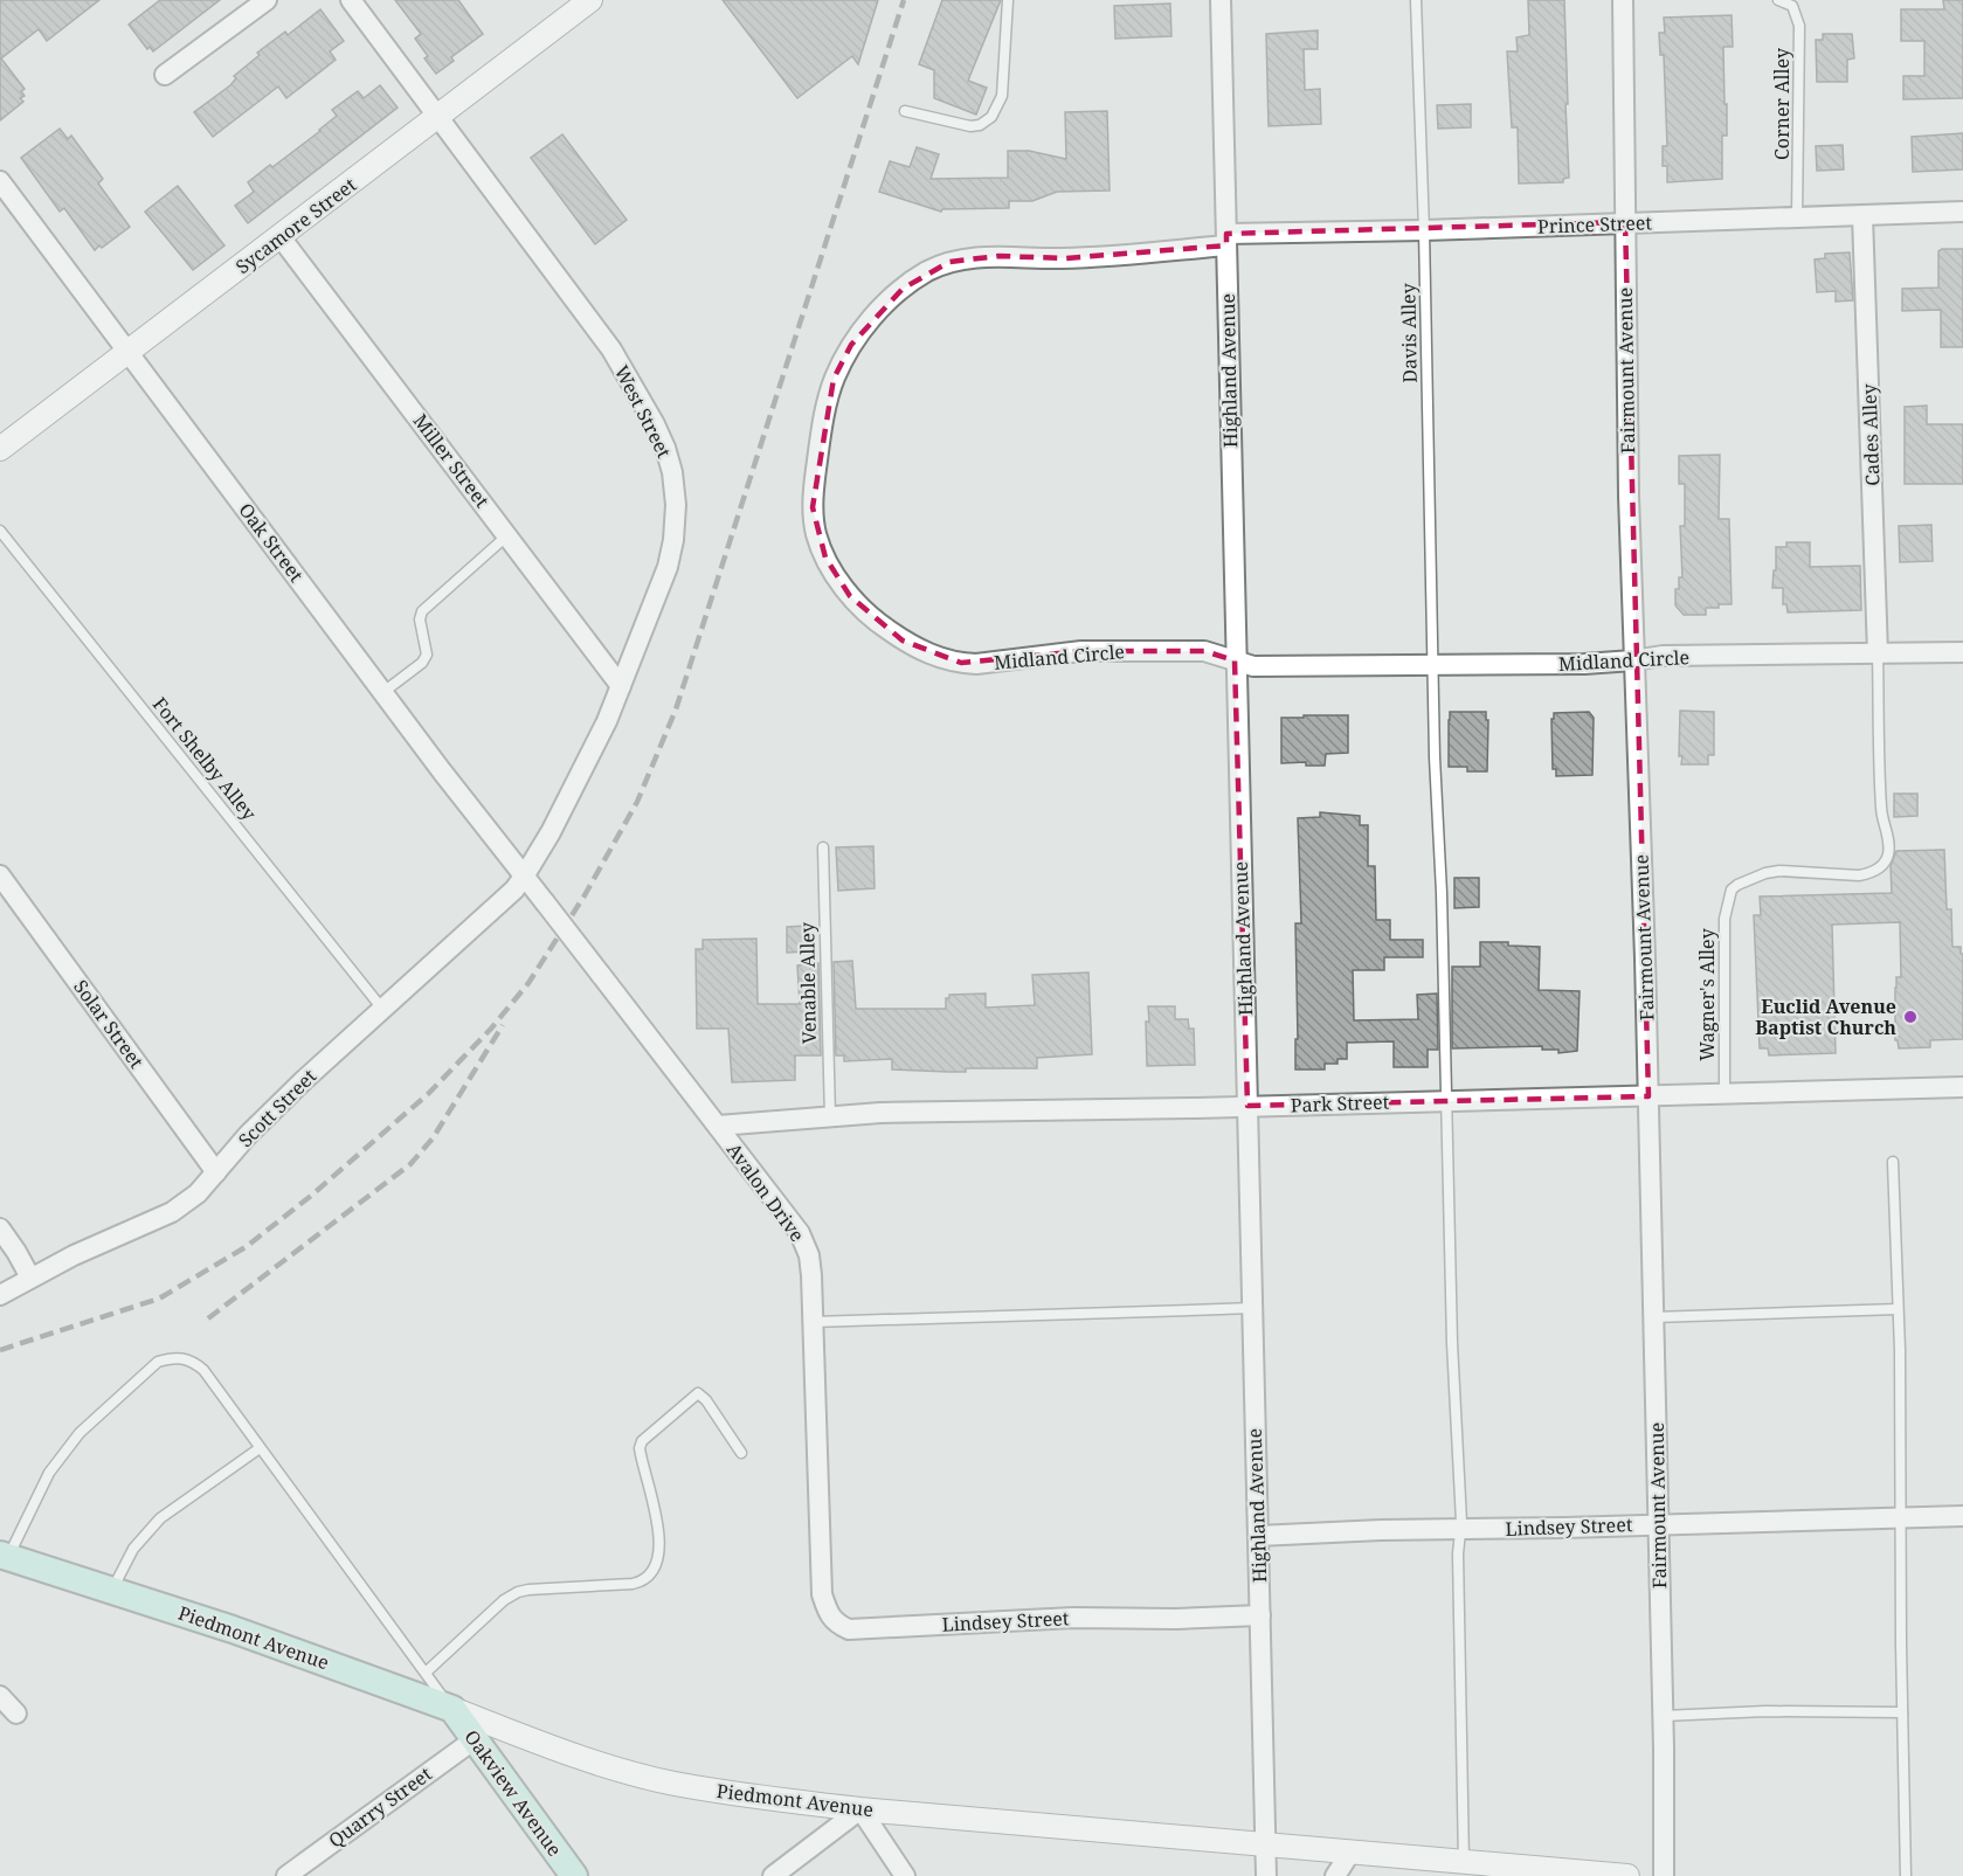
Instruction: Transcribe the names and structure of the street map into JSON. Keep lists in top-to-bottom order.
{
  "streets": {
    "main road": ["Piedmont Avenue", "Oakview Avenue"],
    "street": [
      "Prince Street",
      "Sycamore Street",
      "Highland Avenue",
      "Fairmount Avenue",
      "West Street",
      "Cades Alley",
      "Miller Street",
      "Oak Street",
      "Midland Circle",
      "Solar Street",
      "Park Street",
      "Scott Street",
      "Avalon Drive",
      "Lindsey Street",
      "Quarry Street"
    ],
    "lane": [
      "Corner Alley",
      "Davis Alley",
      "Fort Shelby Alley",
      "Venable Alley",
      "Wagner's Alley"
    ]
  },
  "crossings": [
    ["Corner Alley", "Prince Street"],
    ["Prince Street", "Davis Alley"],
    ["Prince Street", "Highland Avenue"],
    ["Prince Street", "Fairmount Avenue"],
    ["Prince Street", "Cades Alley"],
    ["Prince Street", "Midland Circle"],
    ["Sycamore Street", "West Street"],
    ["Sycamore Street", "Miller Street"],
    ["Sycamore Street", "Oak Street"],
    ["Davis Alley", "Midland Circle"],
    ["Davis Alley", "Park Street"],
    ["Davis Alley", "Lindsey Street"],
    ["Davis Alley", "Piedmont Avenue"],
    ["Highland Avenue", "Midland Circle"],
    ["Highland Avenue", "Park Street"],
    ["Highland Avenue", "Lindsey Street"],
    ["Highland Avenue", "Piedmont Avenue"],
    ["Fairmount Avenue", "Midland Circle"],
    ["Fairmount Avenue", "Park Street"],
    ["Fairmount Avenue", "Lindsey Street"],
    ["West Street", "Miller Street"],
    ["West Street", "Oak Street"],
    ["West Street", "Scott Street"],
    ["Cades Alley", "Midland Circle"],
    ["Cades Alley", "Wagner's Alley"],
    ["Oak Street", "Scott Street"],
    ["Oak Street", "Avalon Drive"],
    ["Midland Circle", "Wagner's Alley"],
    ["Fort Shelby Alley", "Scott Street"],
    ["Venable Alley", "Park Street"],
    ["Wagner's Alley", "Park Street"],
    ["Solar Street", "Scott Street"],
    ["Park Street", "Avalon Drive"],
    ["Avalon Drive", "Lindsey Street"],
    ["Piedmont Avenue", "Oakview Avenue"],
    ["Oakview Avenue", "Quarry Street"]
  ],
  "places": ["Euclid Avenue Baptist Church"]
}
